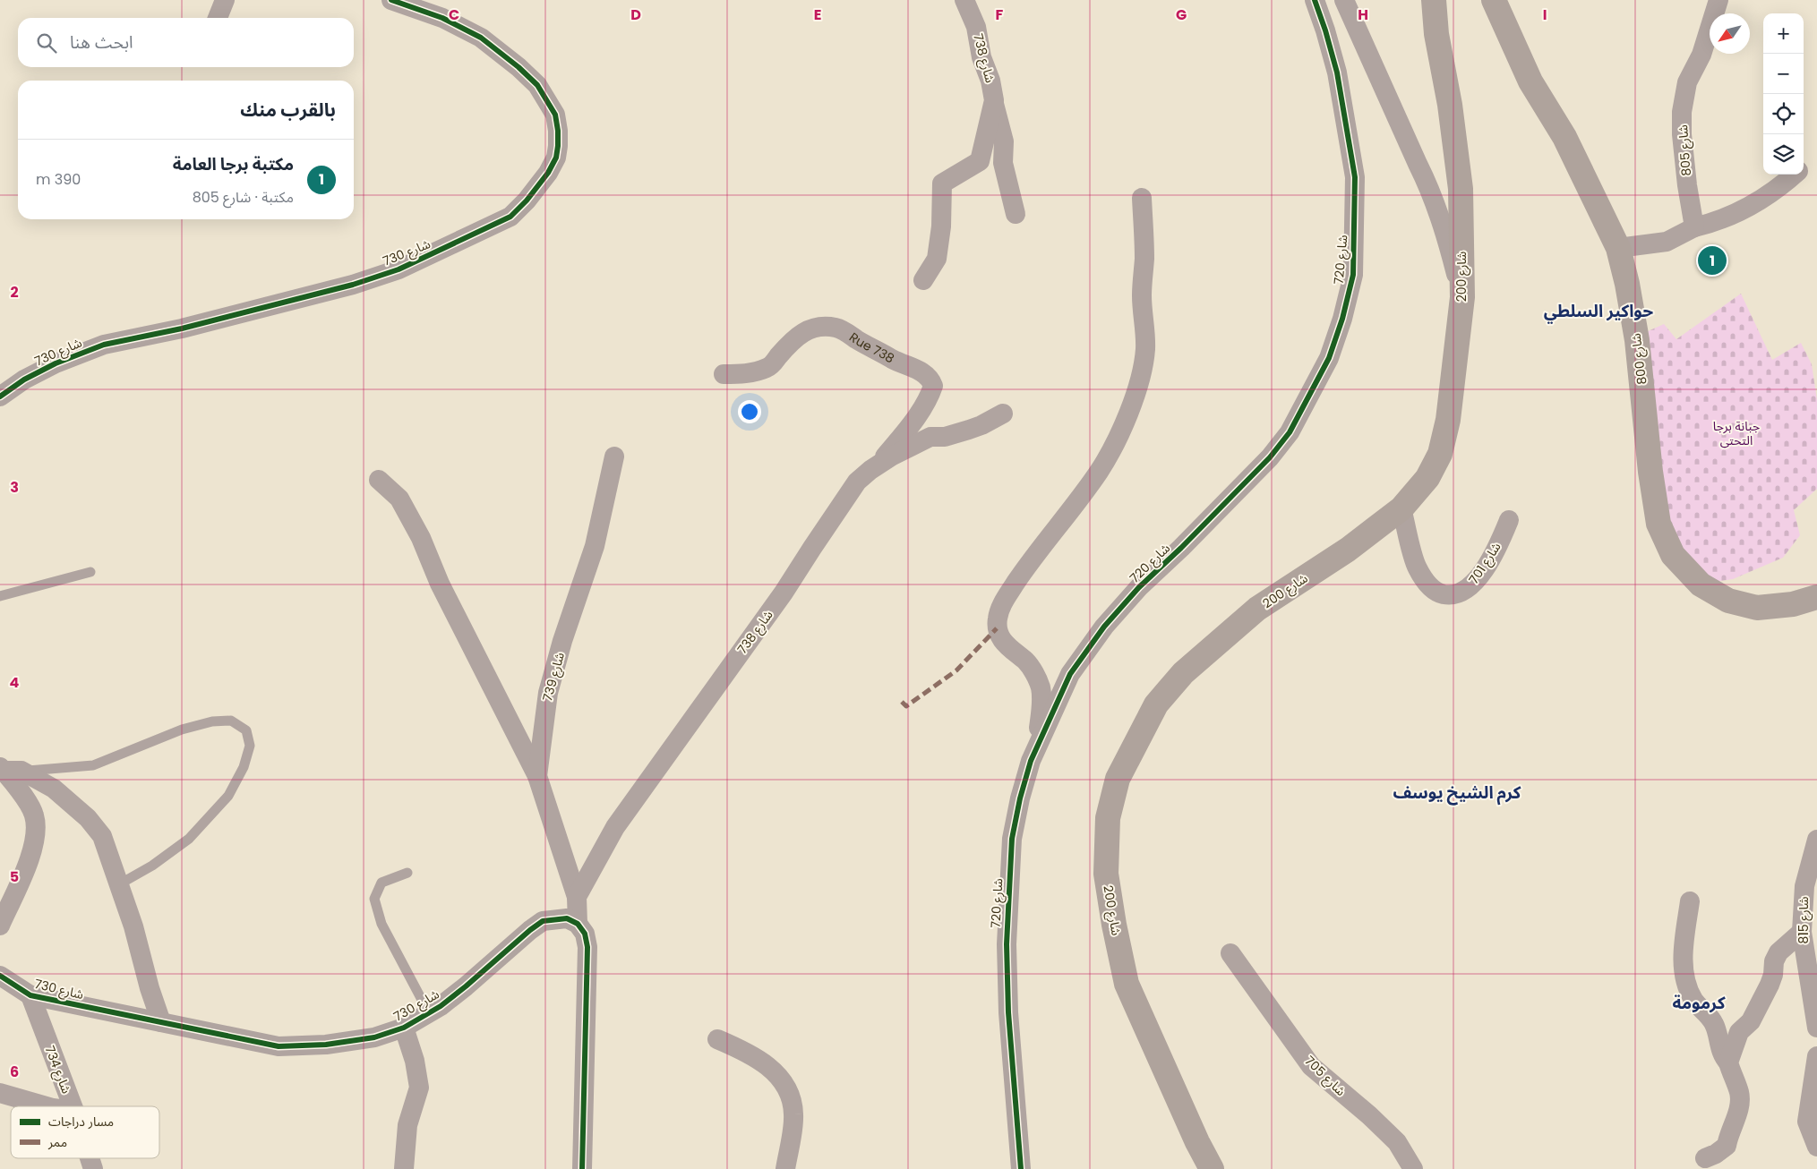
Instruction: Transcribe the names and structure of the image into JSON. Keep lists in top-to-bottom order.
{
  "streets": {
    "main road": ["شارع 200", "شارع 800"],
    "street": [
      "شارع 738",
      "شارع 805",
      "شارع 730",
      "شارع 720",
      "Rue 738",
      "شارع 701",
      "شارع 739",
      "شارع 815",
      "شارع 734",
      "شارع 705"
    ]
  },
  "crossings": [
    ["شارع 738", "Rue 738"],
    ["شارع 738", "شارع 739"],
    ["شارع 730", "شارع 734"],
    ["شارع 200", "شارع 701"]
  ],
  "districts": ["حواكير السلطي", "كرم الشيخ يوسف", "كرمومة"],
  "parks": ["جبانة برجا التحتى"],
  "legend": ["مسار دراجات", "ممر"],
  "north": "bottom left",
  "page": {
    "map_buttons": ["+", "−"],
    "search": "ابحث هنا",
    "heading": "بالقرب منك",
    "list": [
      {
        "mark": "1",
        "name": "مكتبة برجا العامة",
        "note": "مكتبة · شارع 805",
        "value": "390 m"
      }
    ],
    "pins": "1"
  },
  "grid": {
    "columns": [
      "C",
      "D",
      "E",
      "F",
      "G",
      "H",
      "I"
    ],
    "rows": [
      "2",
      "3",
      "4",
      "5",
      "6"
    ]
  }
}
